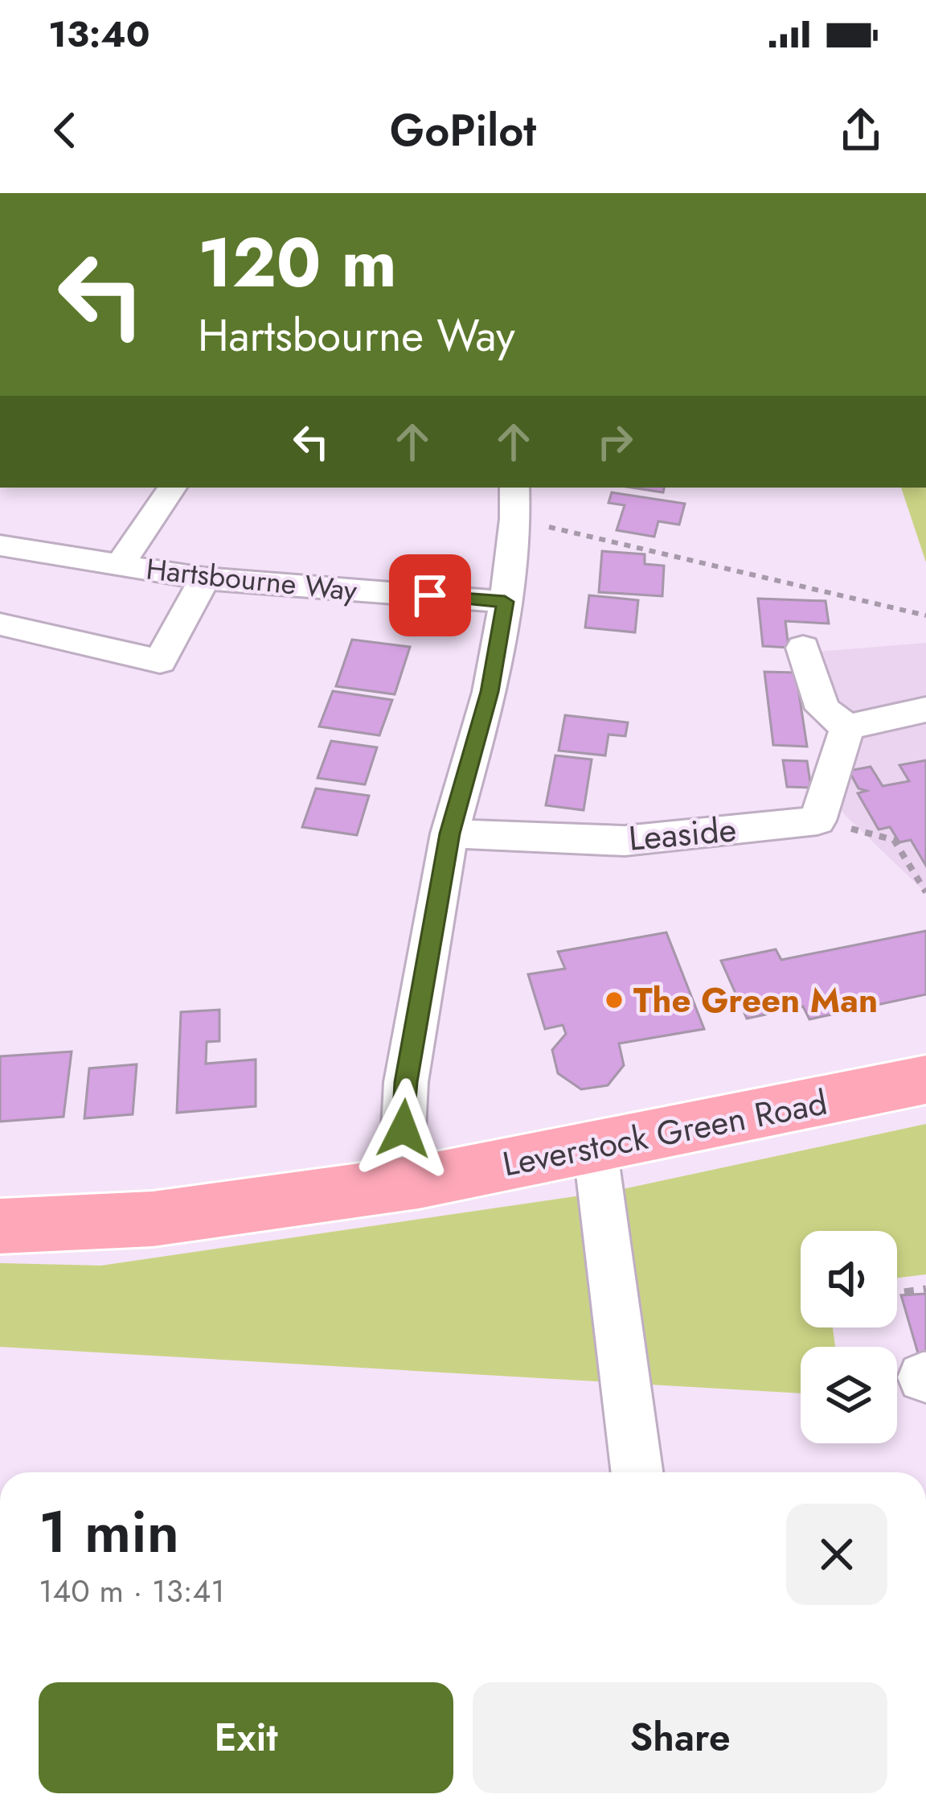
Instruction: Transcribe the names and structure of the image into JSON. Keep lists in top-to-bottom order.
{
  "streets": {
    "main road": ["Leverstock Green Road"],
    "street": ["Hartsbourne Way", "Leaside"]
  },
  "places": ["The Green Man"],
  "page": {
    "status": "13:40",
    "header": "GoPilot",
    "turn": ["120 m", "Hartsbourne Way"],
    "heading": ["1 min", "140 m · 13:41"],
    "buttons": ["Exit", "Share"]
  }
}
